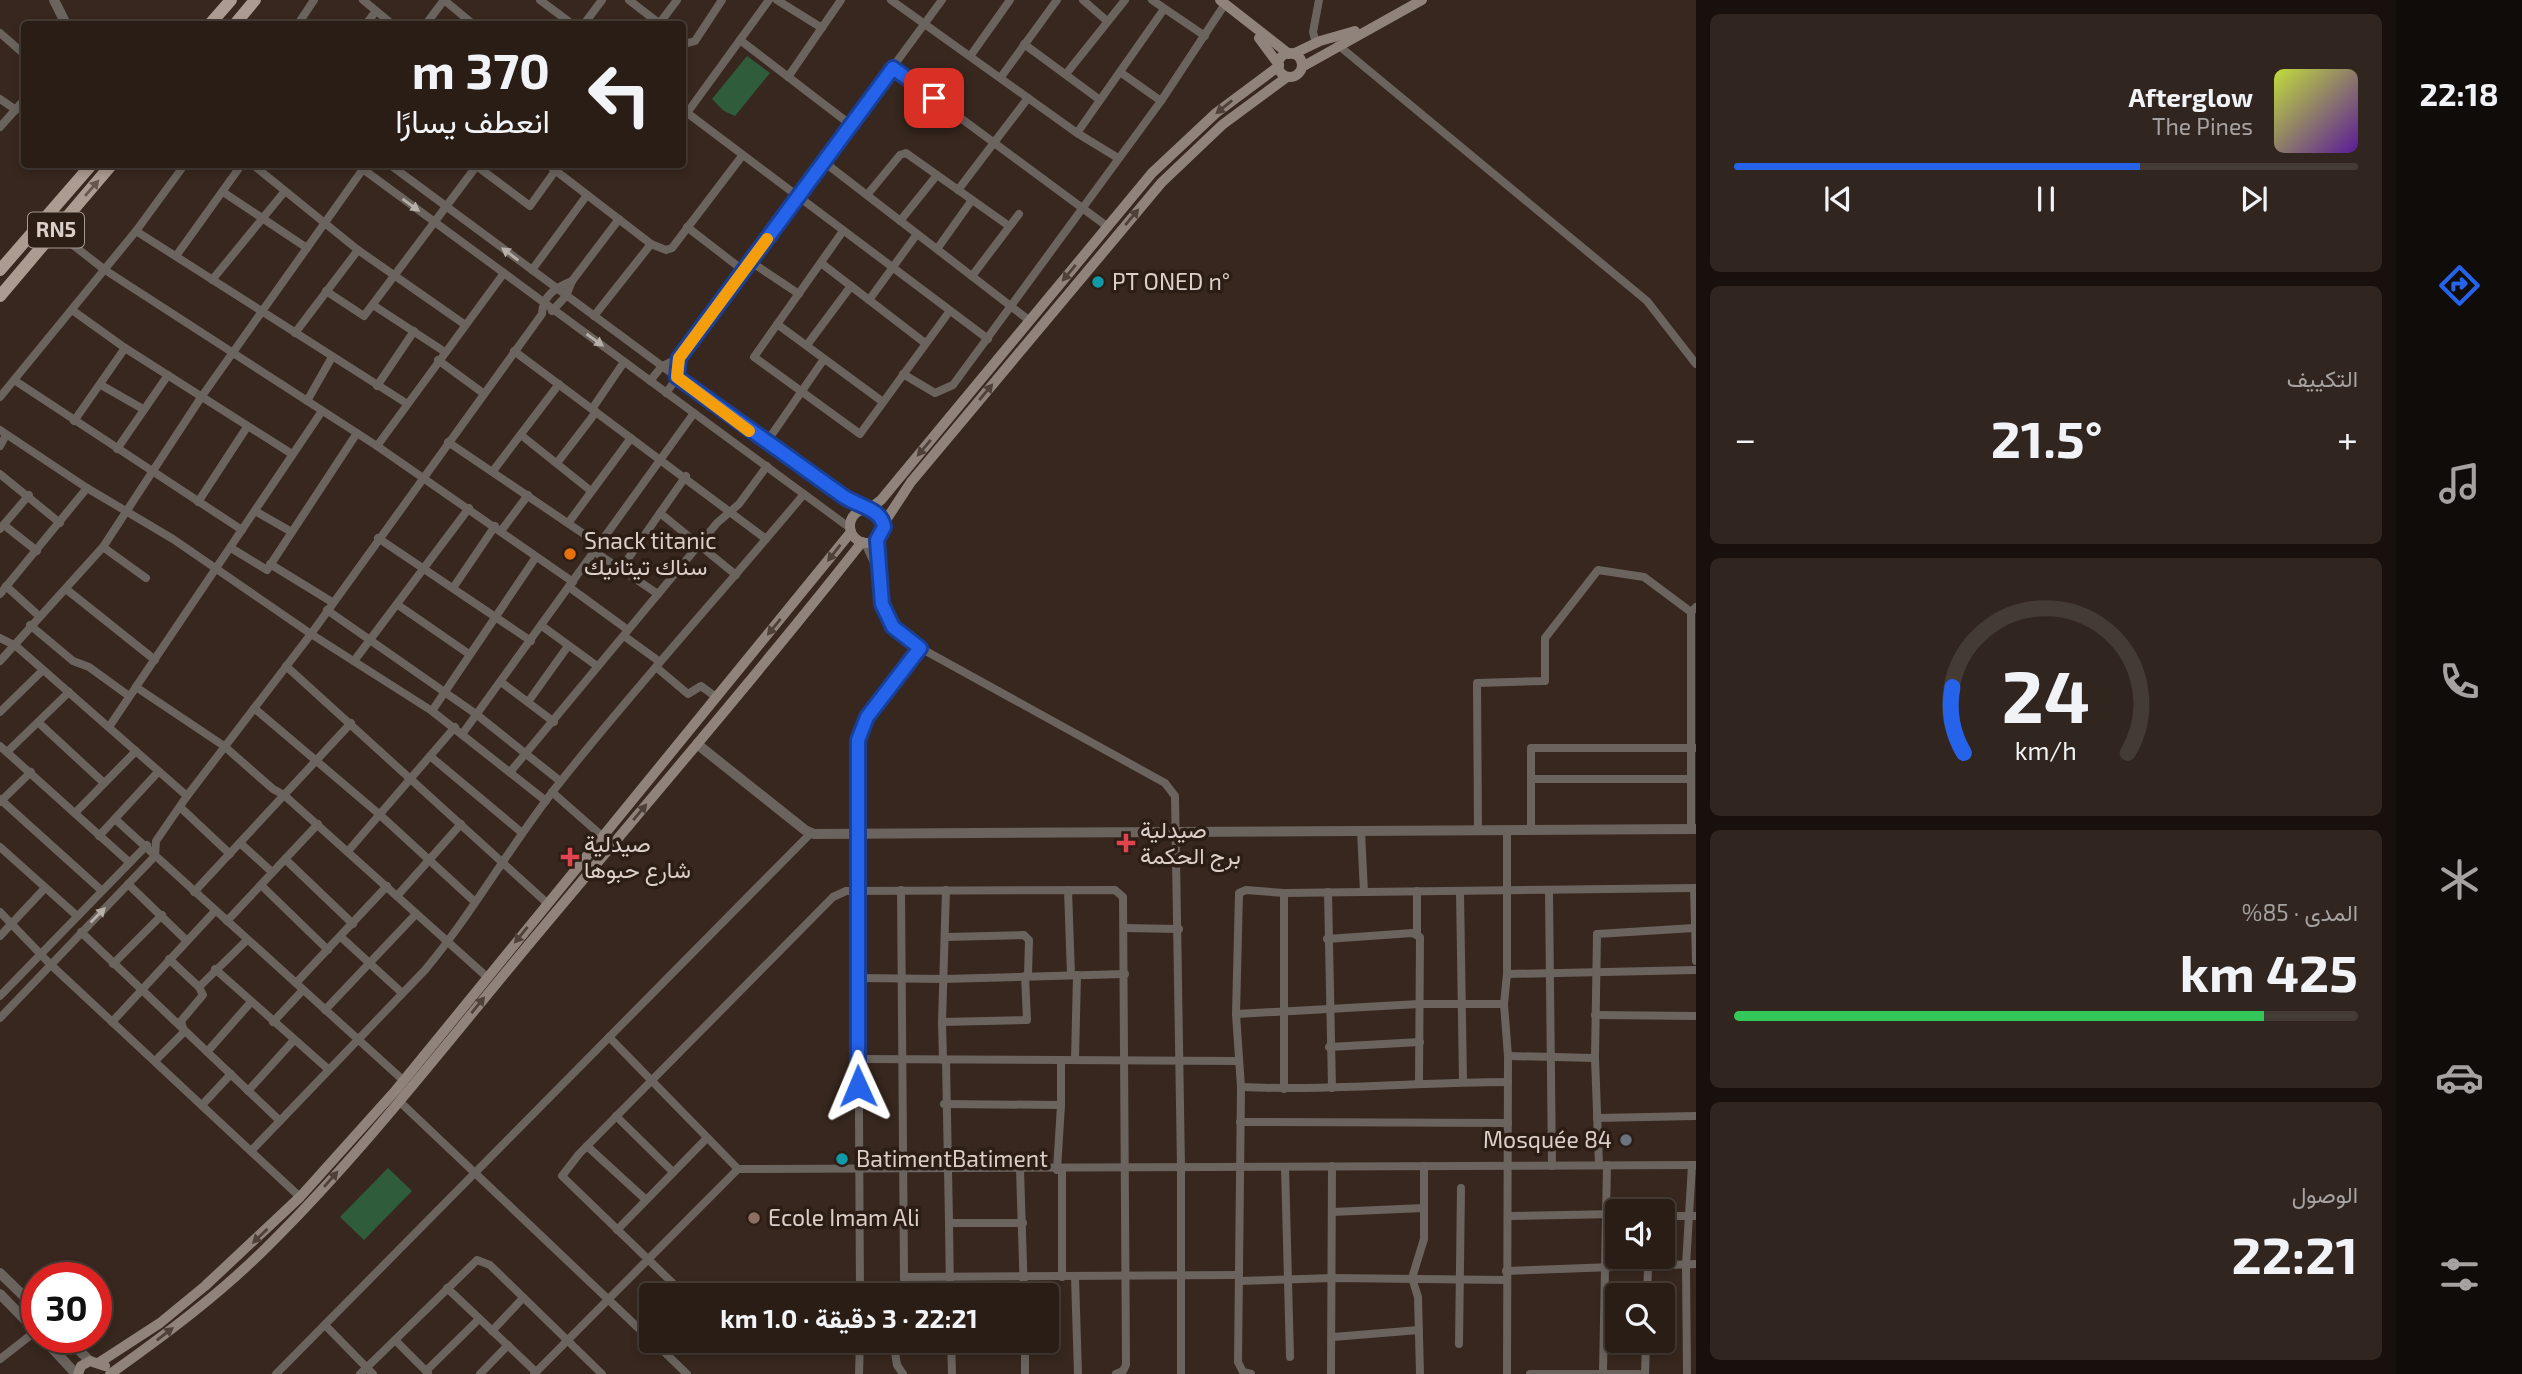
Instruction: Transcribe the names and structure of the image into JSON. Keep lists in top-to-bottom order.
{
  "streets": {
    "main road": ["RN5"]
  },
  "places": {
    "other": [
      "PT ONED n°",
      "Snack titanic سناك تيتانيك",
      "Mosquée 84",
      "BatimentBatiment",
      "Ecole Imam Ali"
    ],
    "health": ["صيدلية برج الحكمة", "صيدلية شارع حبوها"]
  },
  "page": {
    "tabs": "22:18",
    "turn": ["370 m", "انعطف يسارًا"],
    "song": ["Afterglow", "The Pines"],
    "tile": [
      "التكييف",
      ["المدى · 85%", "425 km"],
      ["الوصول", "22:21"]
    ],
    "heat": ["−", "21.5°", "+"],
    "limit": "30",
    "trip": "22:21 · 3 دقيقة · 1.0 km",
    "gauge": ["24", "km/h"]
  }
}
